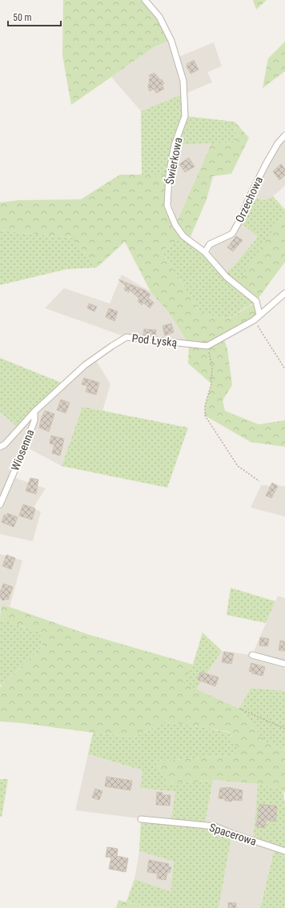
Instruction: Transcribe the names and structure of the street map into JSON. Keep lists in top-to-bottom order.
{
  "streets": {
    "street": [
      "Świerkowa",
      "Orzechowa",
      "Pod Łyską",
      "Wiosenna",
      "Spacerowa"
    ]
  },
  "crossings": [
    ["Świerkowa", "Orzechowa"],
    ["Pod Łyską", "Wiosenna"]
  ],
  "scale_bar": "50 m"
}
